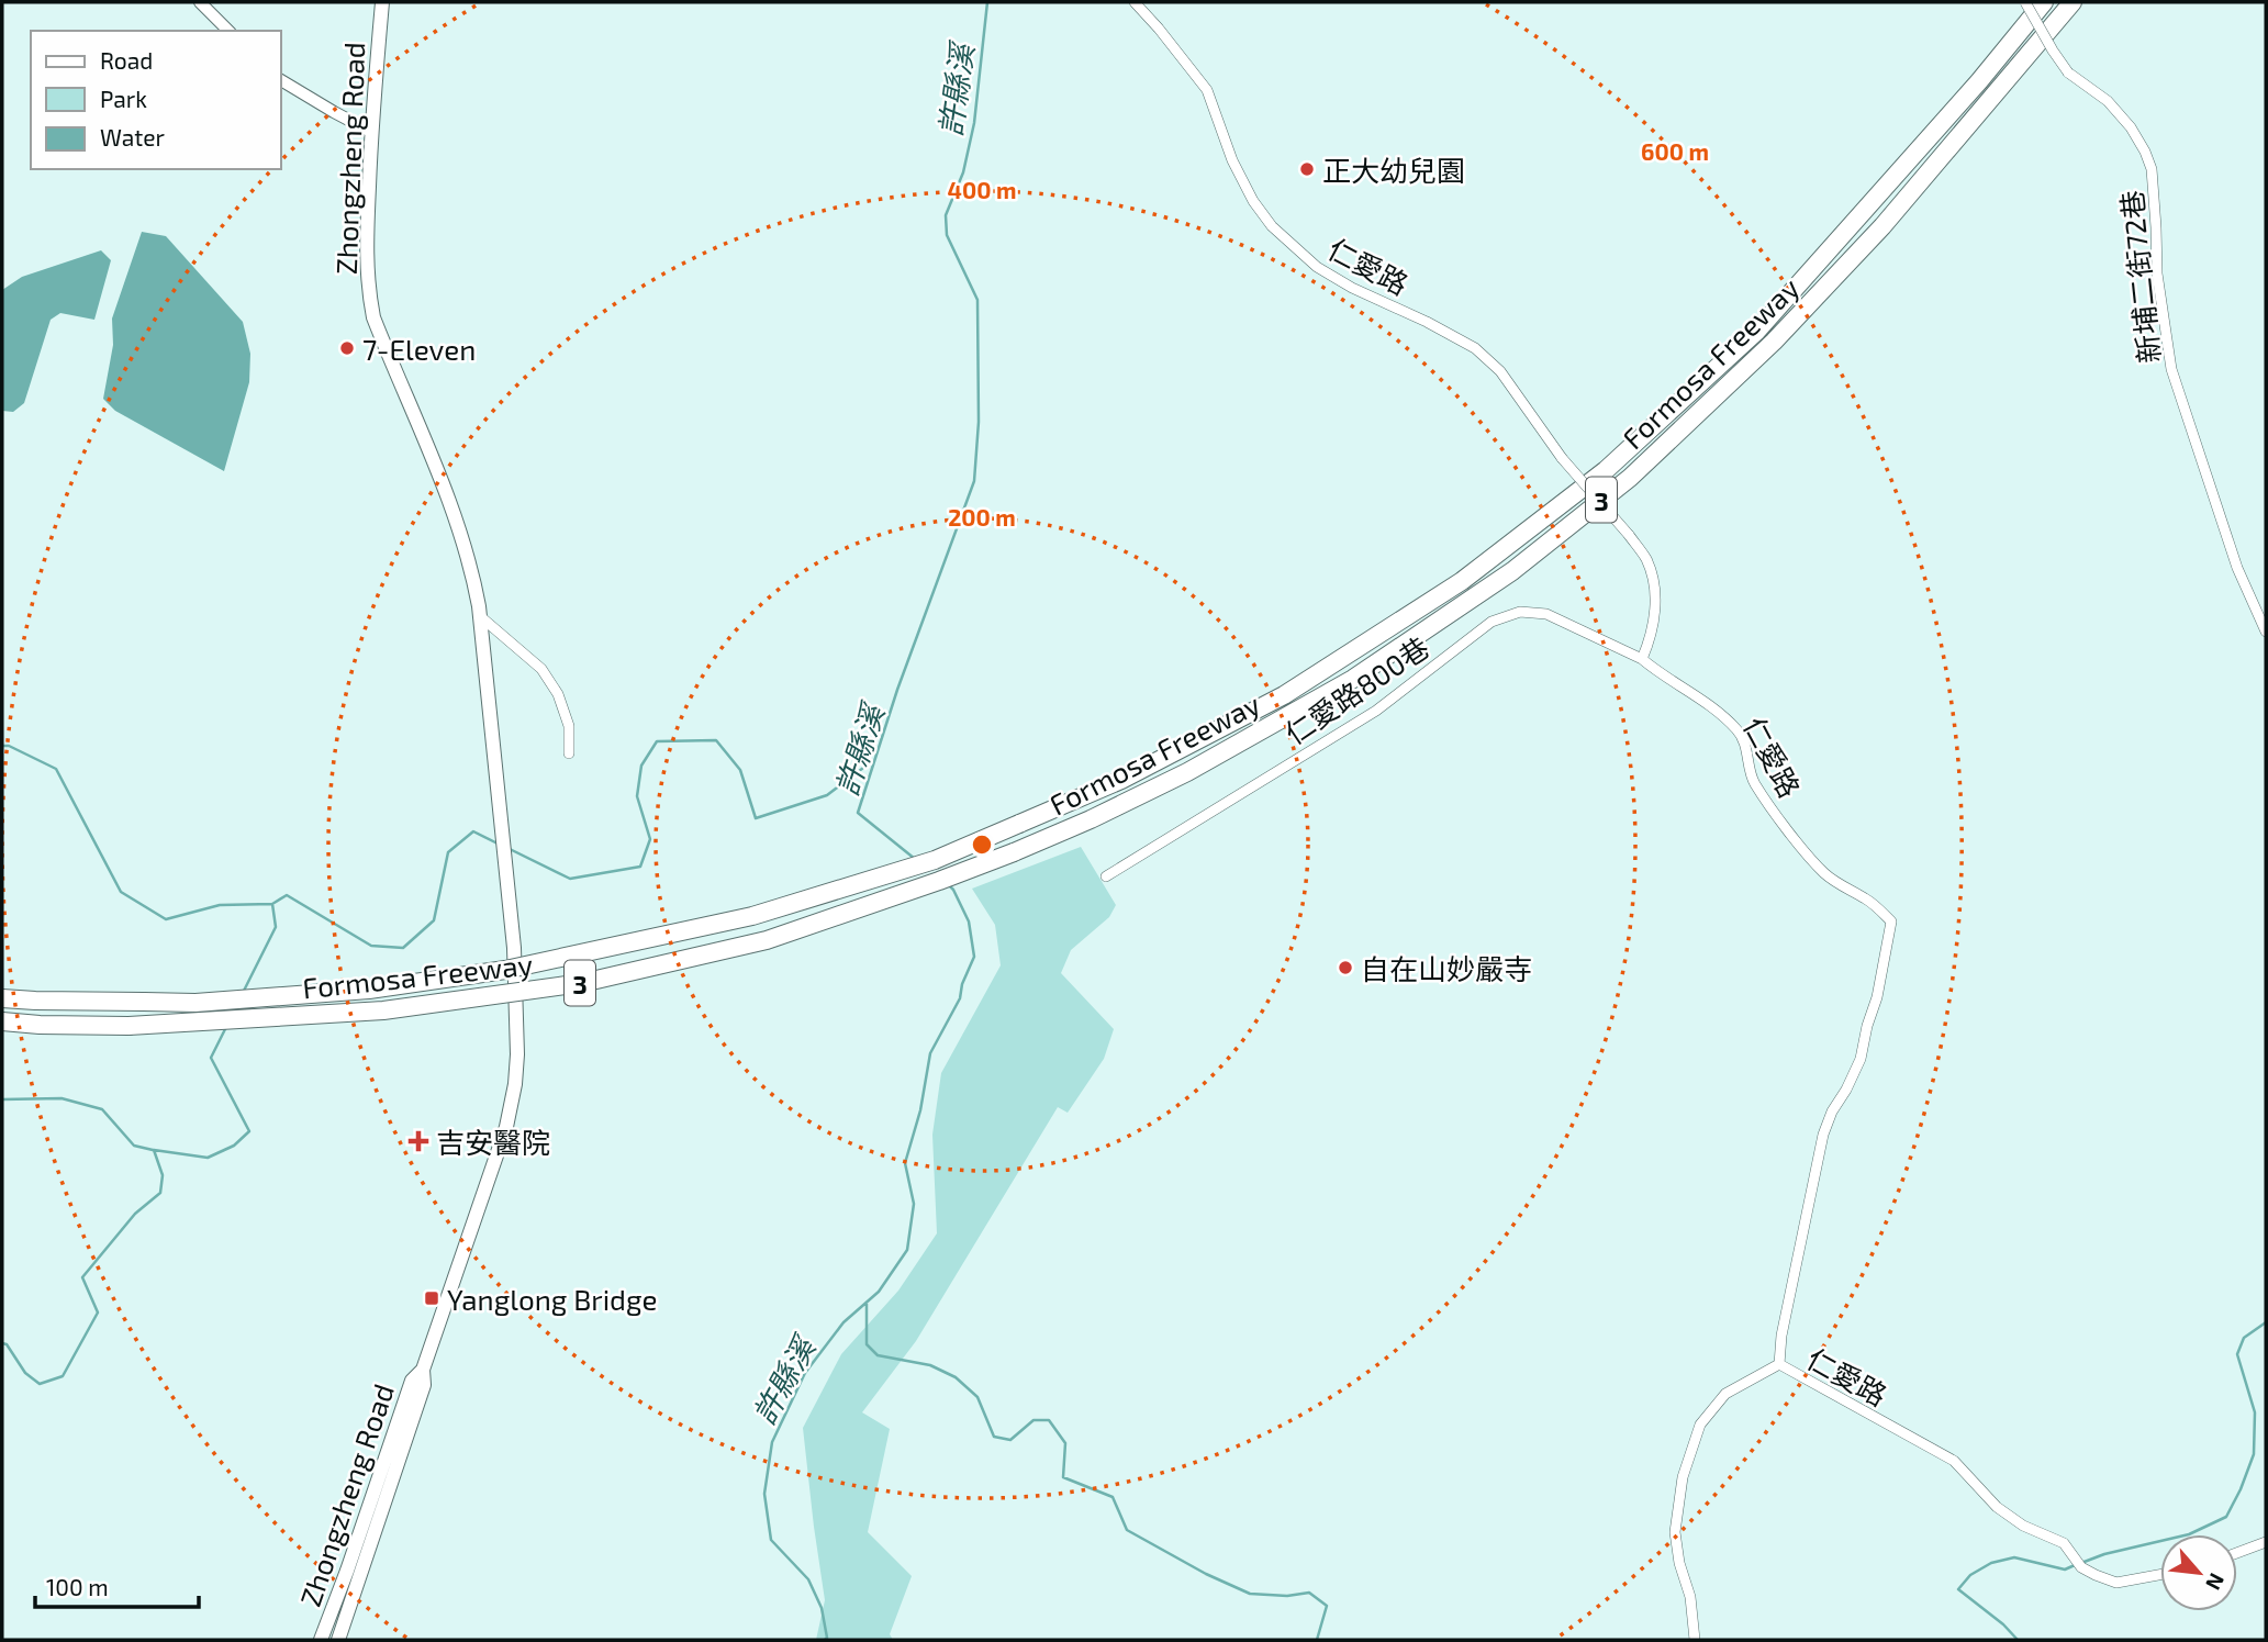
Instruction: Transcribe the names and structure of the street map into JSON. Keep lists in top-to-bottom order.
{
  "streets": {
    "highway": ["Formosa Freeway", "3"],
    "main road": ["Zhongzheng Road"],
    "street": ["仁愛路", "新埔二街72巷", "仁愛路800巷"]
  },
  "crossings": [
    ["仁愛路", "仁愛路800巷"]
  ],
  "water": ["許縣溪"],
  "places": {
    "other": ["正大幼兒園", "7-Eleven", "自在山妙嚴寺"],
    "health": ["吉安醫院"],
    "transit": ["Yanglong Bridge"]
  },
  "legend": ["Road", "Park", "Water"],
  "scale_bar": "100 m",
  "north": "bottom right",
  "rings": ["600 m", "400 m", "200 m"]
}
